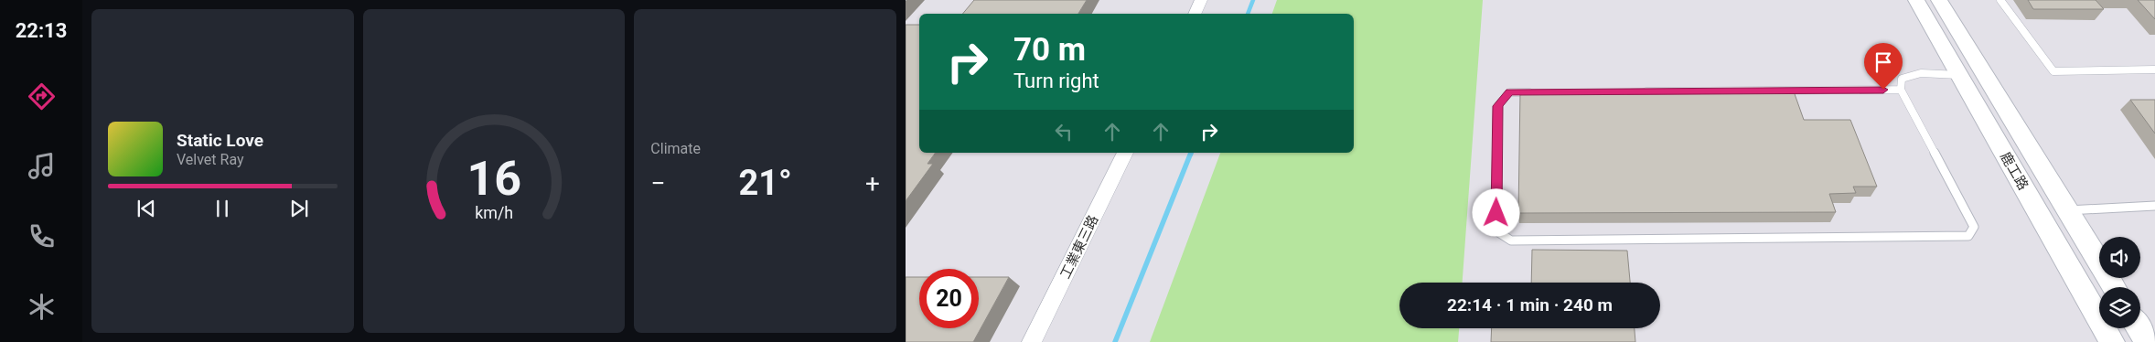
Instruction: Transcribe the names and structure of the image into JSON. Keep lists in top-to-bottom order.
{
  "streets": {
    "street": ["鹿工路", "工業東三路"]
  },
  "page": {
    "tabs": "22:13",
    "tile": "Climate",
    "turn": ["70 m", "Turn right"],
    "song": ["Static Love", "Velvet Ray"],
    "heat": ["−", "21°", "+"],
    "limit": "20",
    "trip": "22:14 · 1 min · 240 m",
    "gauge": ["16", "km/h"]
  }
}
